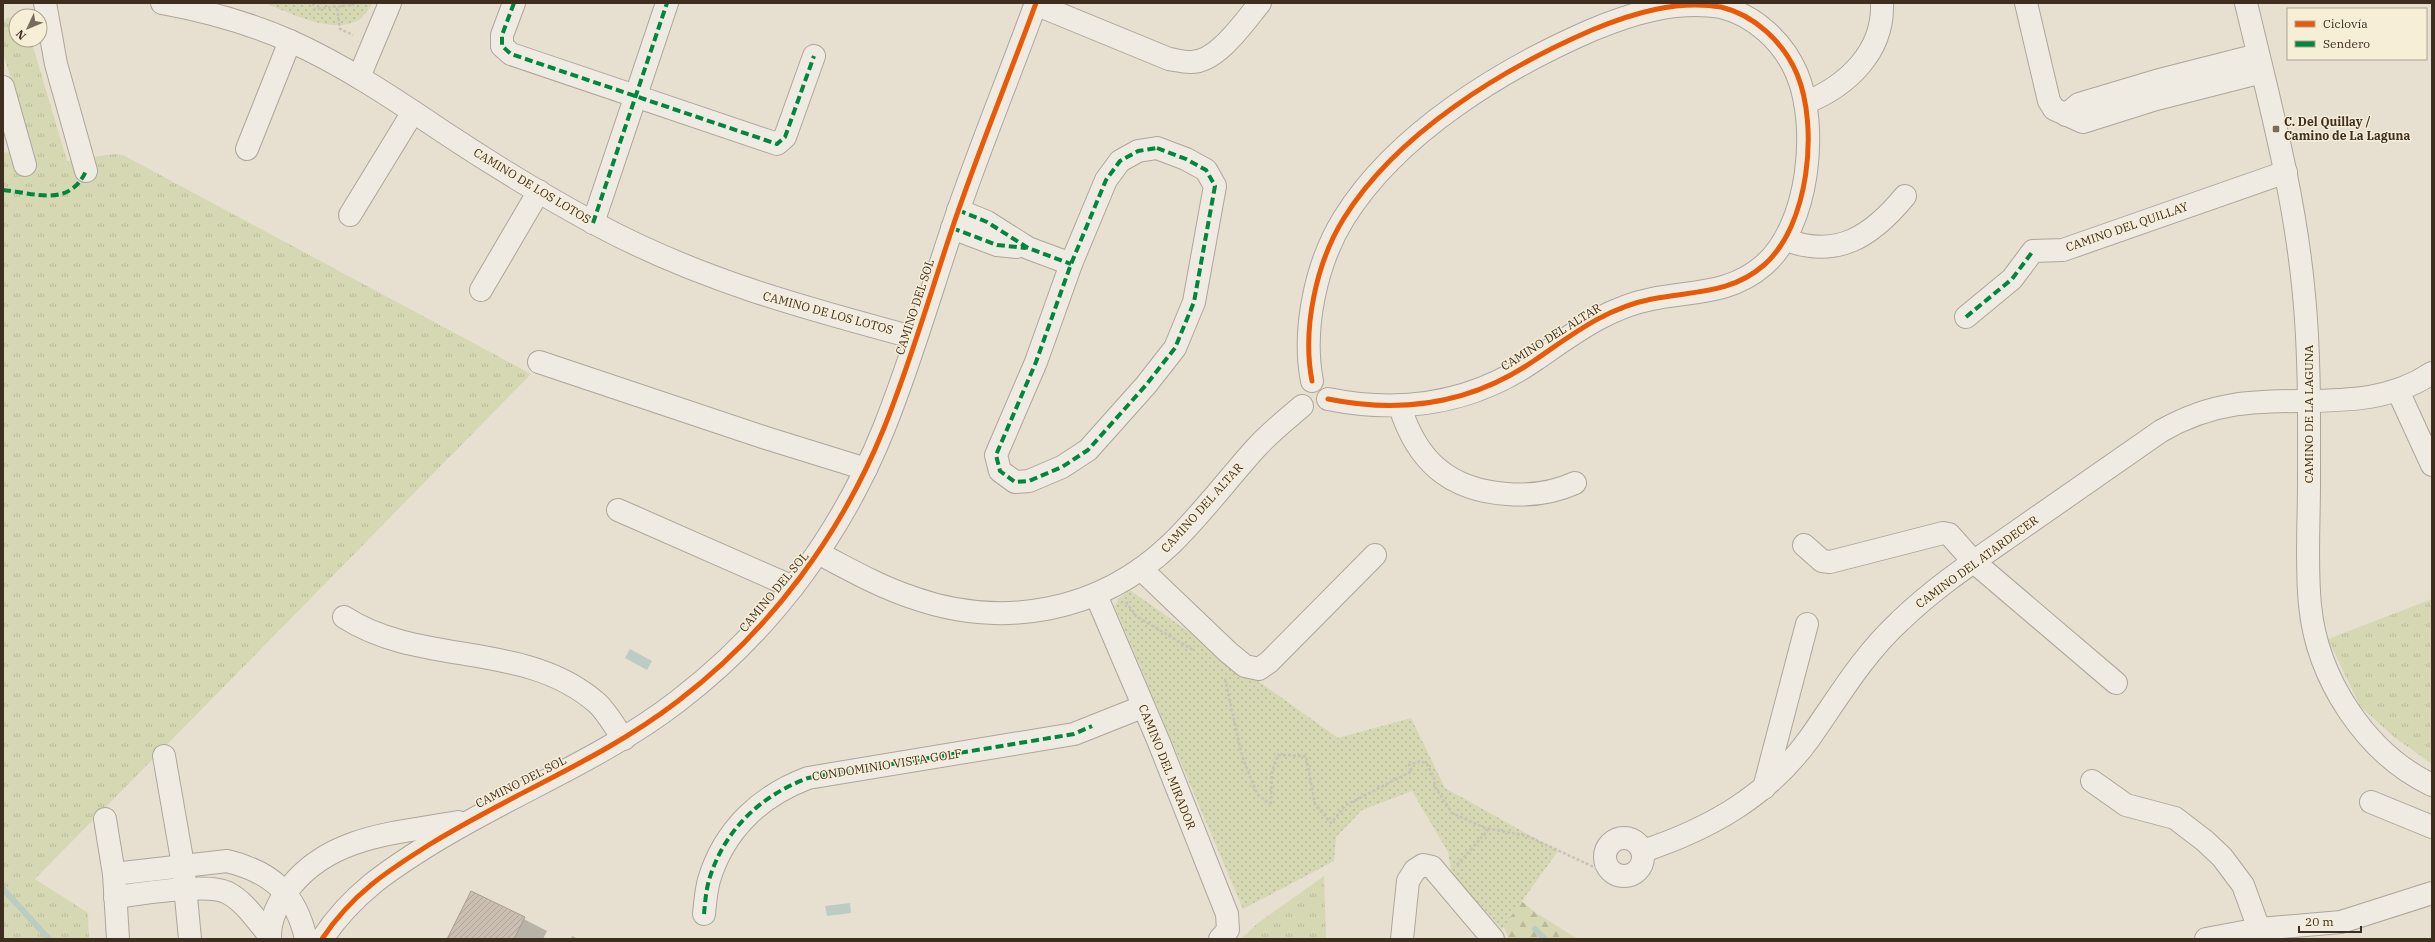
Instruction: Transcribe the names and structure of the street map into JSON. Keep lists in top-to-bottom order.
{
  "streets": {
    "street": [
      "CAMINO DE LOS LOTOS",
      "CAMINO DEL QUILLAY",
      "CAMINO DEL SOL",
      "CAMINO DEL ALTAR",
      "CAMINO DE LA LAGUNA",
      "CAMINO DEL ATARDECER",
      "CONDOMINIO VISTA GOLF",
      "CAMINO DEL MIRADOR"
    ]
  },
  "crossings": [
    ["CAMINO DE LOS LOTOS", "CAMINO DEL SOL"],
    ["CAMINO DEL QUILLAY", "CAMINO DE LA LAGUNA"],
    ["CAMINO DEL SOL", "CAMINO DEL ALTAR"],
    ["CAMINO DEL ALTAR", "CAMINO DEL MIRADOR"],
    ["CAMINO DE LA LAGUNA", "CAMINO DEL ATARDECER"],
    ["CONDOMINIO VISTA GOLF", "CAMINO DEL MIRADOR"]
  ],
  "places": {
    "transit": ["C. Del Quillay / Camino de La Laguna"]
  },
  "legend": ["Ciclovía", "Sendero"],
  "scale_bar": "20 m",
  "north": "bottom left"
}
